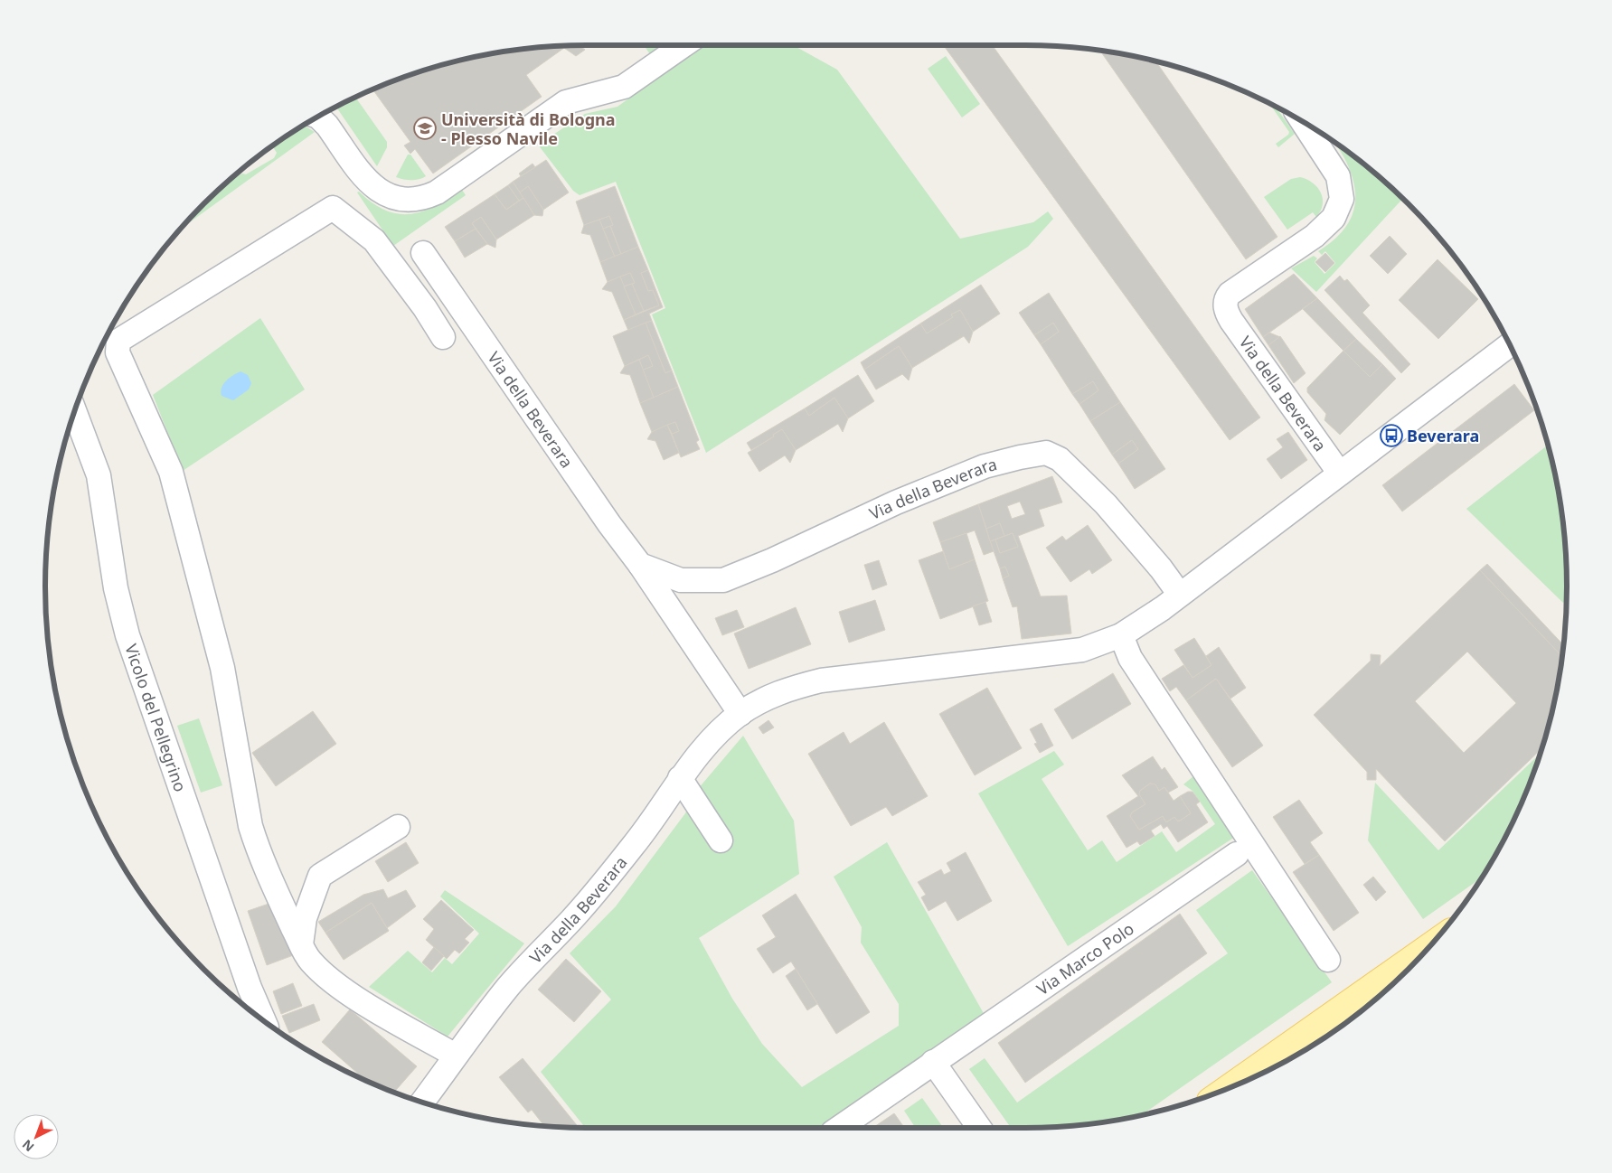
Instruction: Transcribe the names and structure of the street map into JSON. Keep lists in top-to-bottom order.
{
  "streets": {
    "street": ["Via della Beverara", "Vicolo del Pellegrino", "Via Marco Polo"]
  },
  "places": {
    "school or university": ["Università di Bologna - Plesso Navile"],
    "bus stop": ["Beverara"]
  },
  "north": "bottom left"
}
